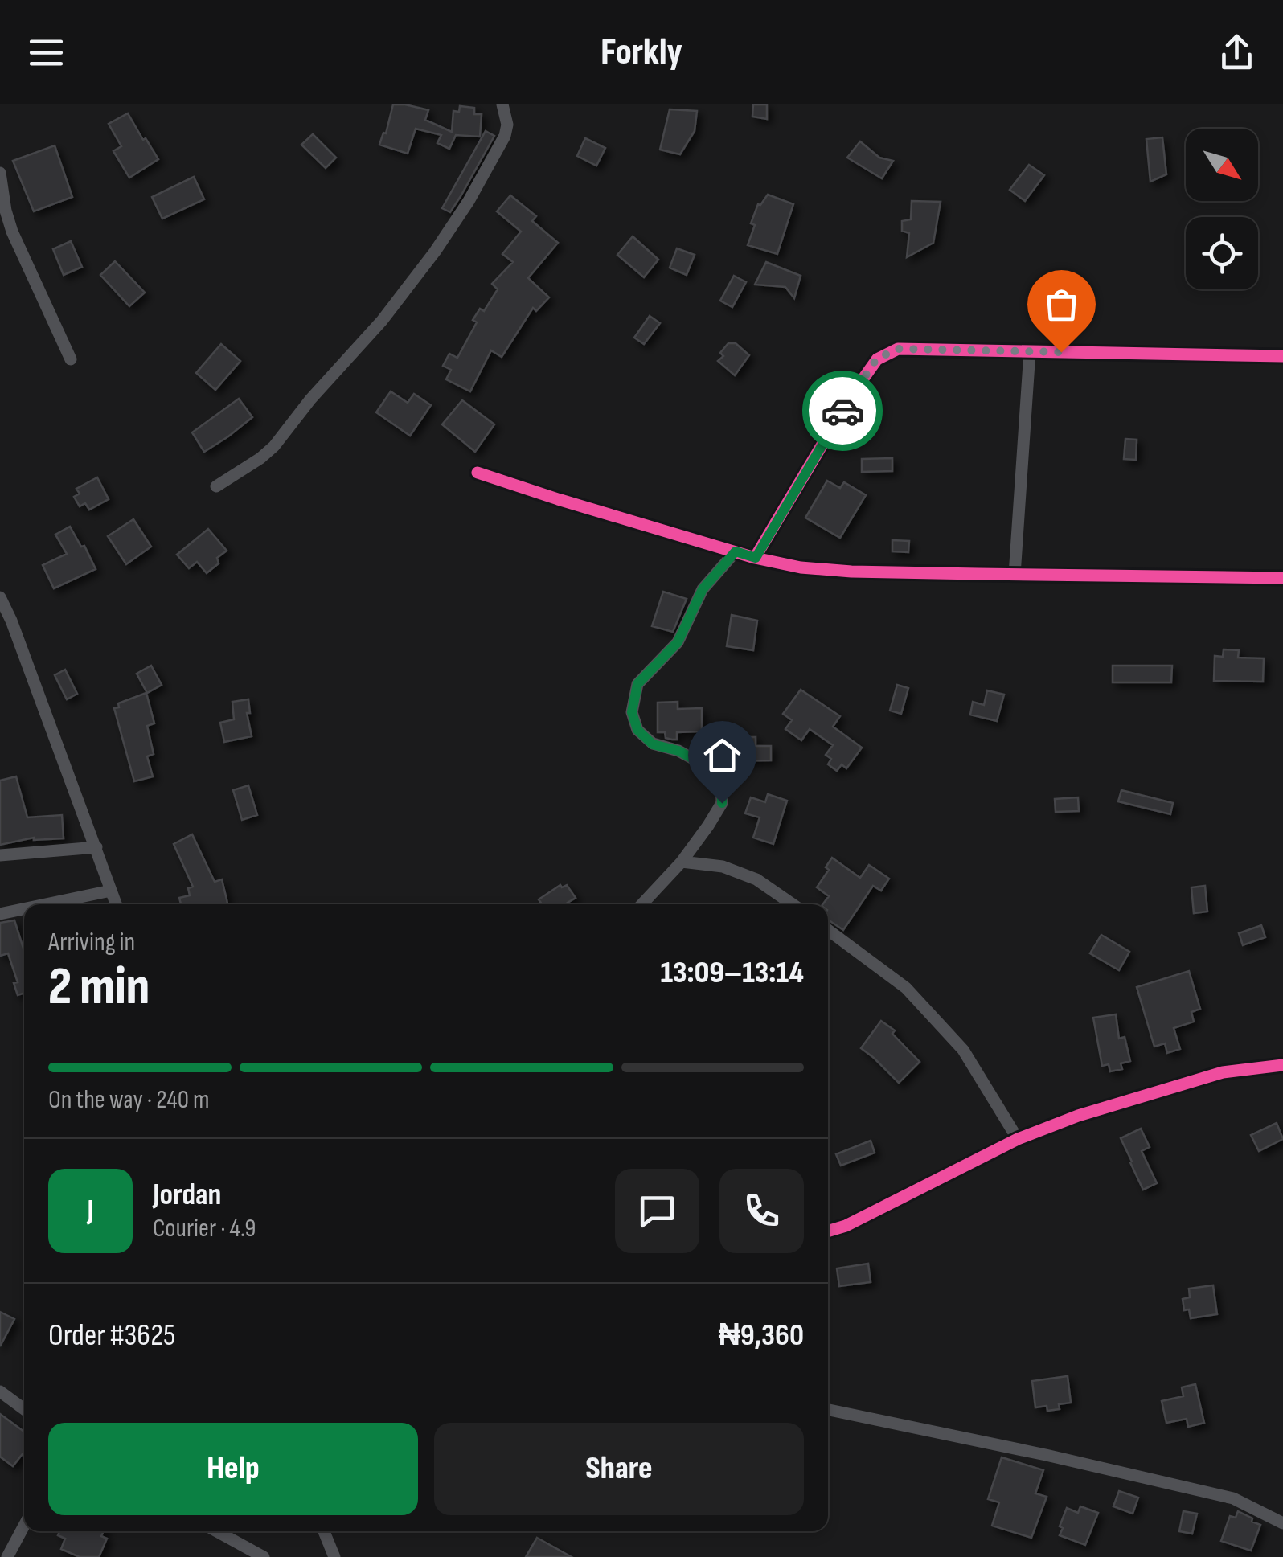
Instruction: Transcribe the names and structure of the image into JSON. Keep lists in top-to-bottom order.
{
  "north": "bottom right",
  "page": {
    "header": "Forkly",
    "heading": ["2 min", "Arriving in", "13:09–13:14"],
    "panel": [
      "Jordan",
      "Courier · 4.9",
      "Order #3625",
      "₦9,360"
    ],
    "bar": "On the way · 240 m",
    "round": "J",
    "buttons": ["Help", "Share"]
  }
}
